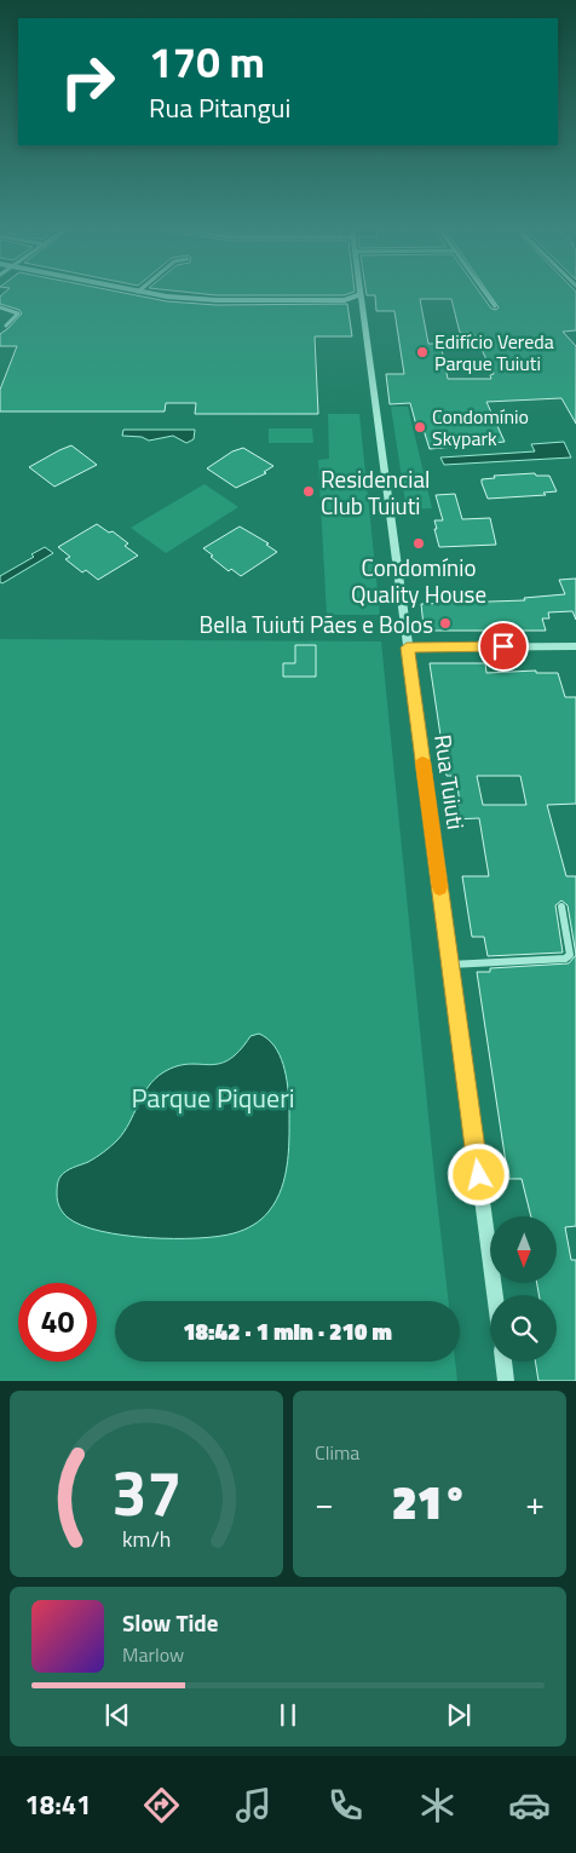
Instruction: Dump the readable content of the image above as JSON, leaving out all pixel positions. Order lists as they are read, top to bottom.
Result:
{
  "streets": {
    "street": ["Rua Tuiuti"]
  },
  "parks": ["Parque Piqueri"],
  "places": [
    "Edifício Vereda Parque Tuiuti",
    "Condomínio Skypark",
    "Residencial Club Tuiuti",
    "Condomínio Quality House",
    "Bella Tuiuti Pães e Bolos"
  ],
  "north": "bottom",
  "page": {
    "turn": ["170 m", "Rua Pitangui"],
    "limit": "40",
    "trip": "18:42 · 1 min · 210 m",
    "tile": "Clima",
    "heat": ["−", "21°", "+"],
    "song": ["Slow Tide", "Marlow"],
    "tabs": "18:41",
    "gauge": ["37", "km/h"]
  }
}
